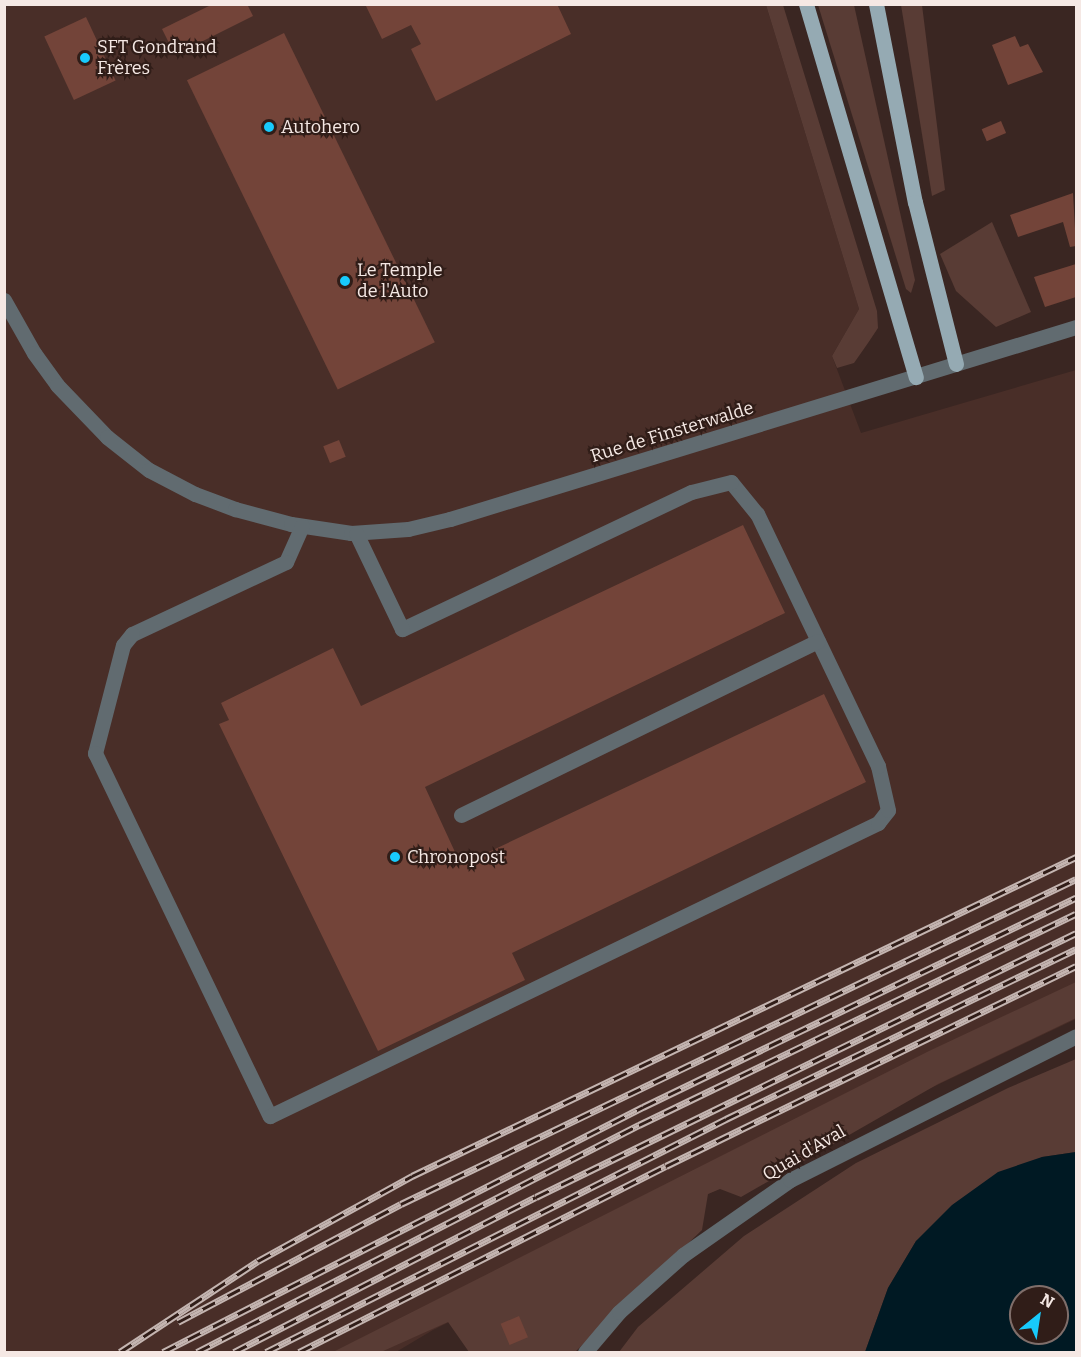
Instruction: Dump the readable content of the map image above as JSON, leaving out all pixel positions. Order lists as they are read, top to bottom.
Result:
{
  "streets": {
    "street": ["Rue de Finsterwalde", "Quai d'Aval"]
  },
  "places": [
    "SFT Gondrand Frères",
    "Autohero",
    "Le Temple de l'Auto",
    "Chronopost"
  ],
  "north": "top right"
}
